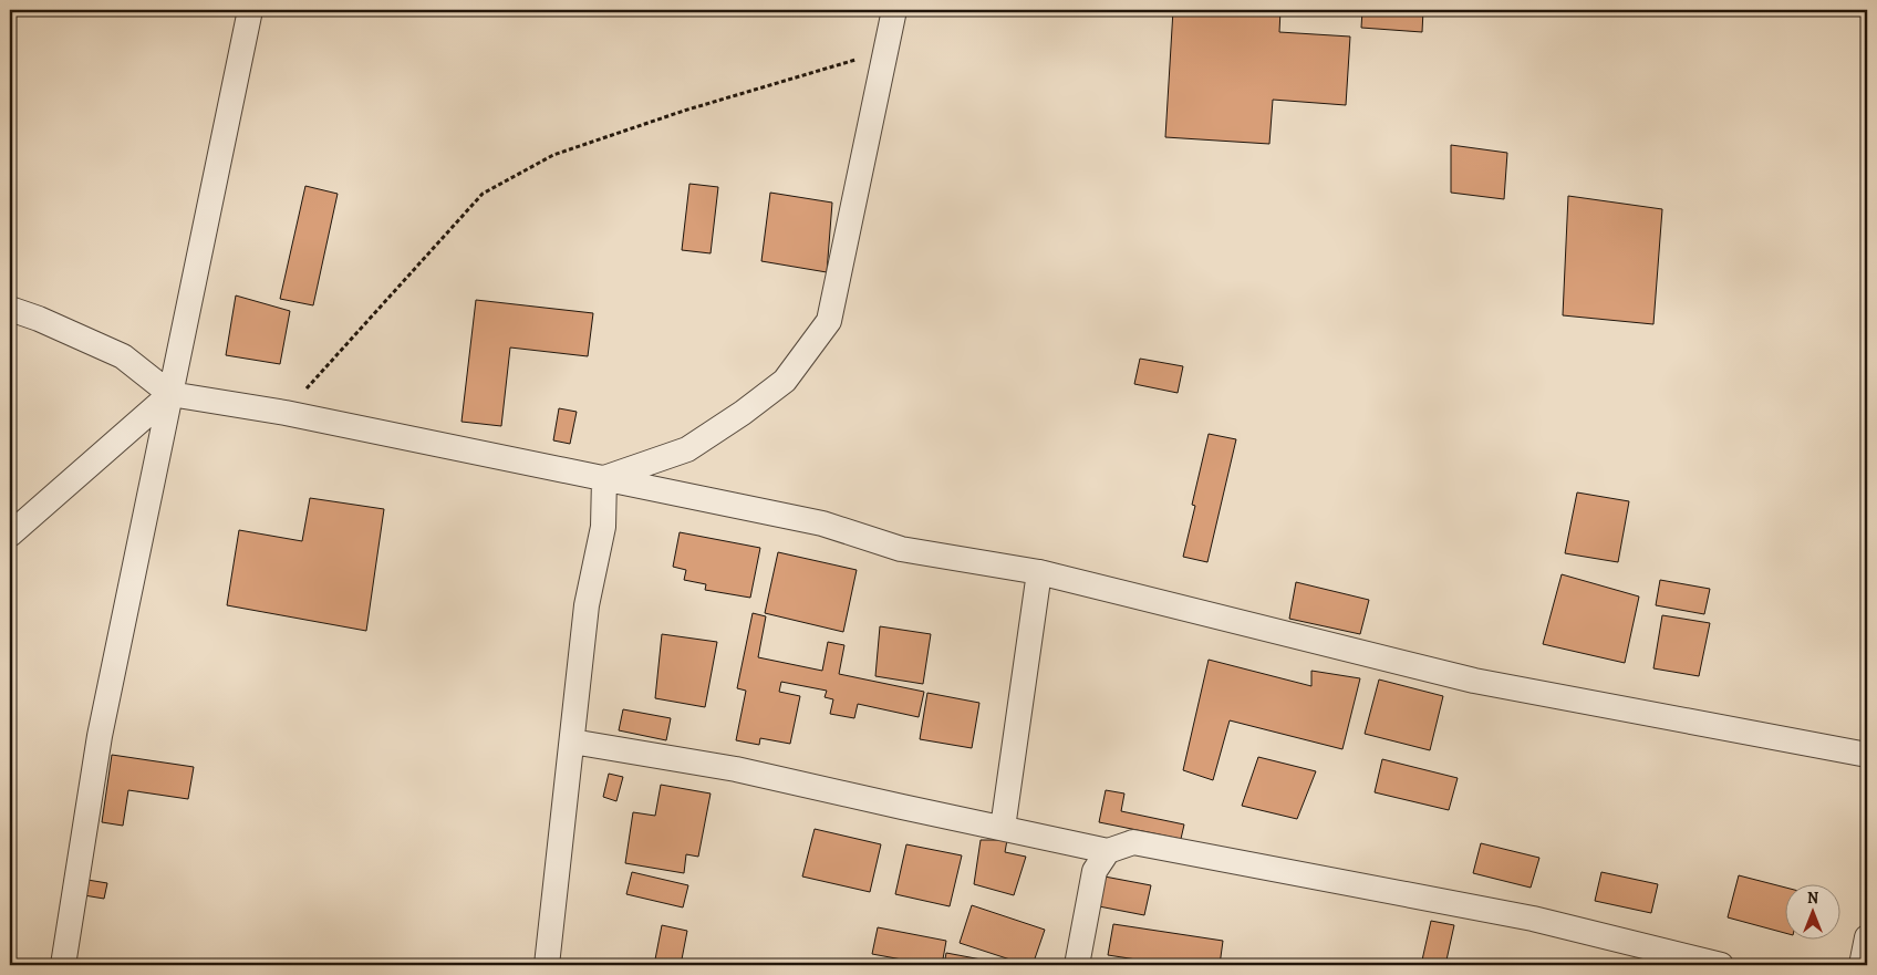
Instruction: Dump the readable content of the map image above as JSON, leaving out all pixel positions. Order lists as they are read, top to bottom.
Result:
{
  "north": "top"
}
